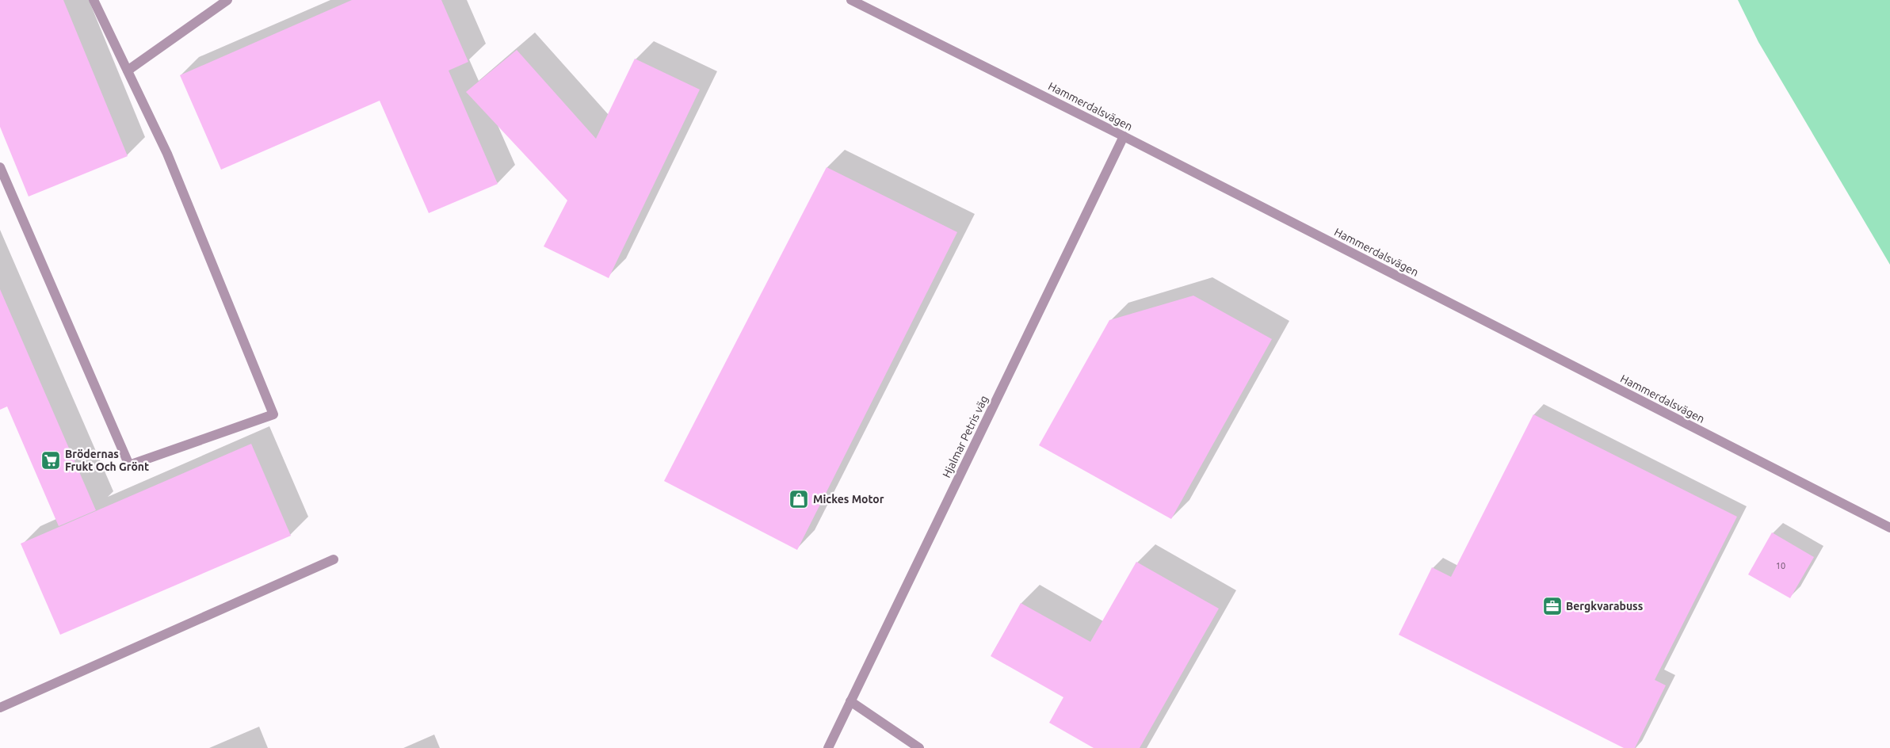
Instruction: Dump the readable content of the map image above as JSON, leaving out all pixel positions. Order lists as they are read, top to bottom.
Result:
{
  "streets": {
    "street": ["Hammerdalsvägen", "Hjalmar Petris väg"]
  },
  "crossings": [
    ["Hammerdalsvägen", "Hjalmar Petris väg"]
  ],
  "places": {
    "supermarket": ["Brödernas Frukt Och Grönt"],
    "shop": ["Mickes Motor"],
    "office": ["Bergkvarabuss"]
  },
  "house_numbers": ["10"]
}
